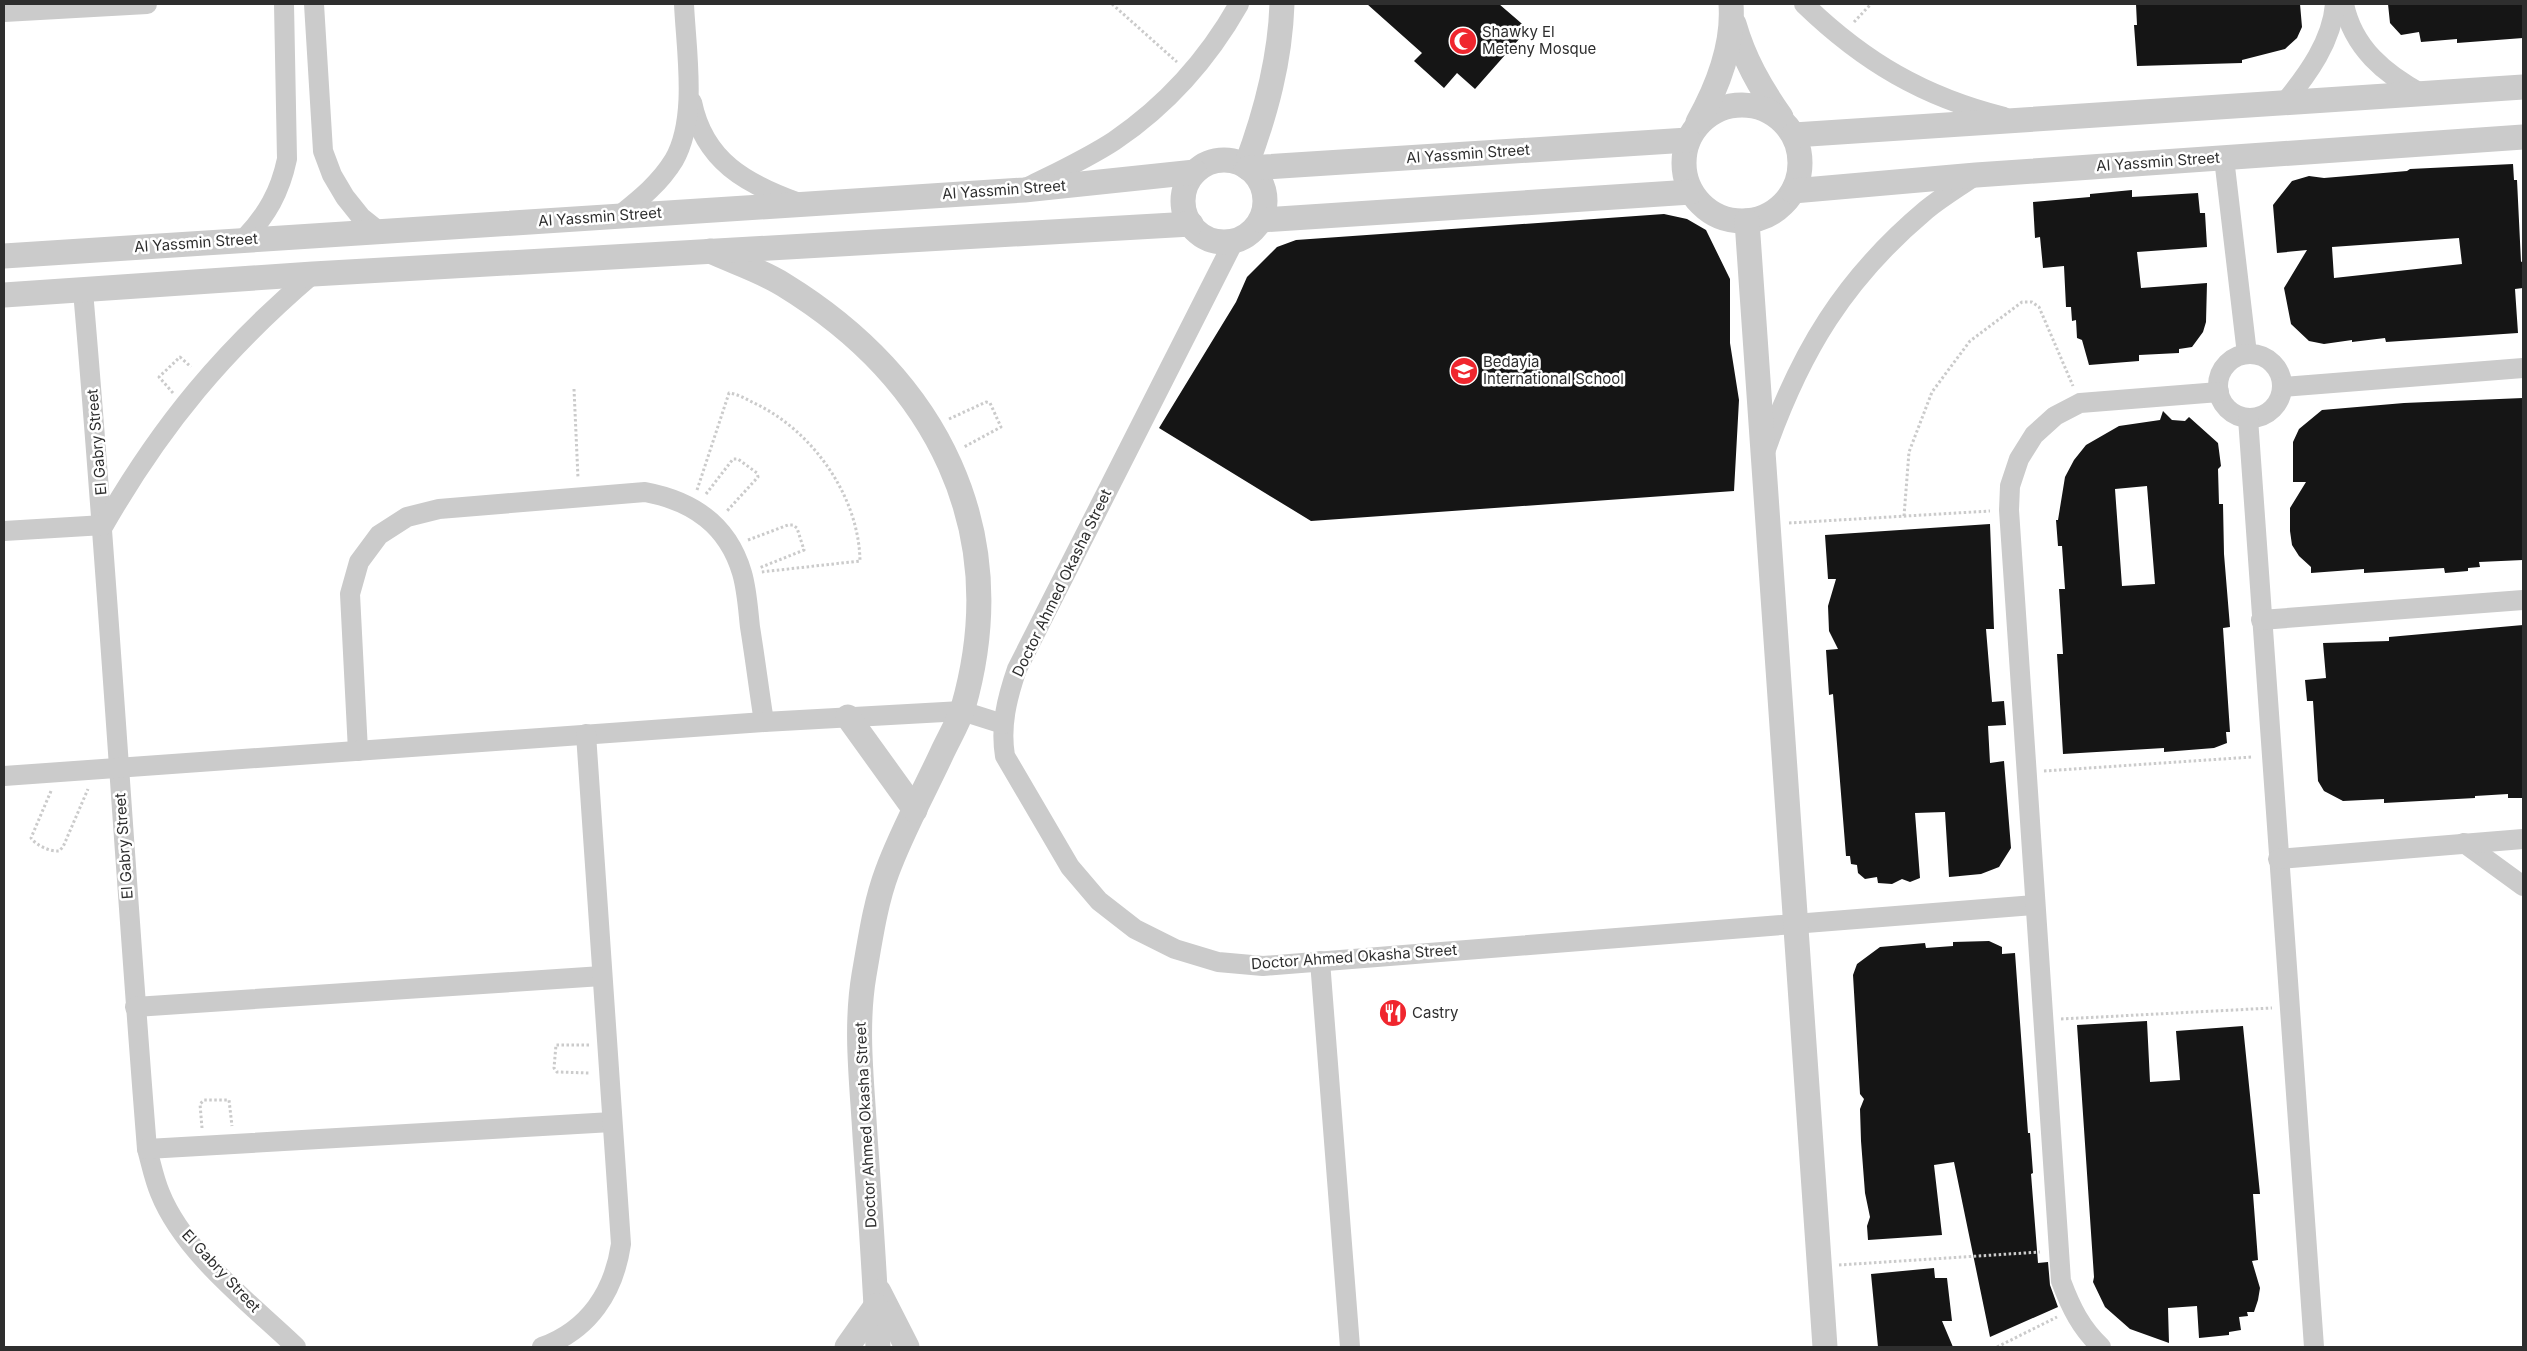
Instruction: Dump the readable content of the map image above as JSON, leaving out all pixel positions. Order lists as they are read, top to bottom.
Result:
{
  "streets": {
    "street": ["Al Yassmin Street", "El Gabry Street", "Doctor Ahmed Okasha Street"]
  },
  "crossings": [
    ["Al Yassmin Street", "Doctor Ahmed Okasha Street"]
  ],
  "places": {
    "mosque": ["Shawky El Meteny Mosque"],
    "school or university": ["Bedayia International School"],
    "restaurant": ["Castry"]
  }
}
